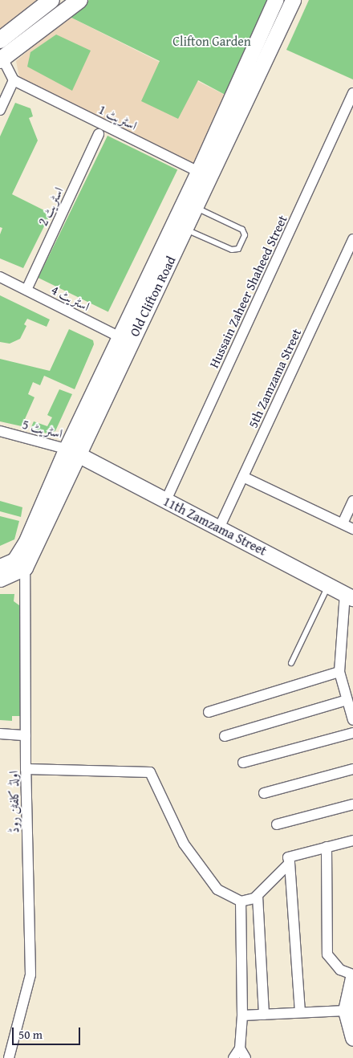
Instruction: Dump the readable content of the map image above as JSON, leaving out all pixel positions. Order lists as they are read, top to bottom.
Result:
{
  "streets": {
    "street": [
      "اسٹریٹ 1",
      "اسٹریٹ 2",
      "Hussain Zaheer Shaheed Street",
      "Old Clifton Road",
      "اسٹریٹ 4",
      "5th Zamzama Street",
      "اسٹریٹ 5",
      "11th Zamzama Street",
      "اولڈ کلفٹن روڈ"
    ]
  },
  "crossings": [
    ["اسٹریٹ 1", "Old Clifton Road"],
    ["اسٹریٹ 2", "اسٹریٹ 4"],
    ["Hussain Zaheer Shaheed Street", "11th Zamzama Street"],
    ["Old Clifton Road", "اسٹریٹ 4"],
    ["Old Clifton Road", "اسٹریٹ 5"],
    ["Old Clifton Road", "11th Zamzama Street"],
    ["Old Clifton Road", "اولڈ کلفٹن روڈ"],
    ["5th Zamzama Street", "11th Zamzama Street"],
    ["اسٹریٹ 5", "11th Zamzama Street"]
  ],
  "parks": ["Clifton Garden"],
  "scale_bar": "50 m"
}
